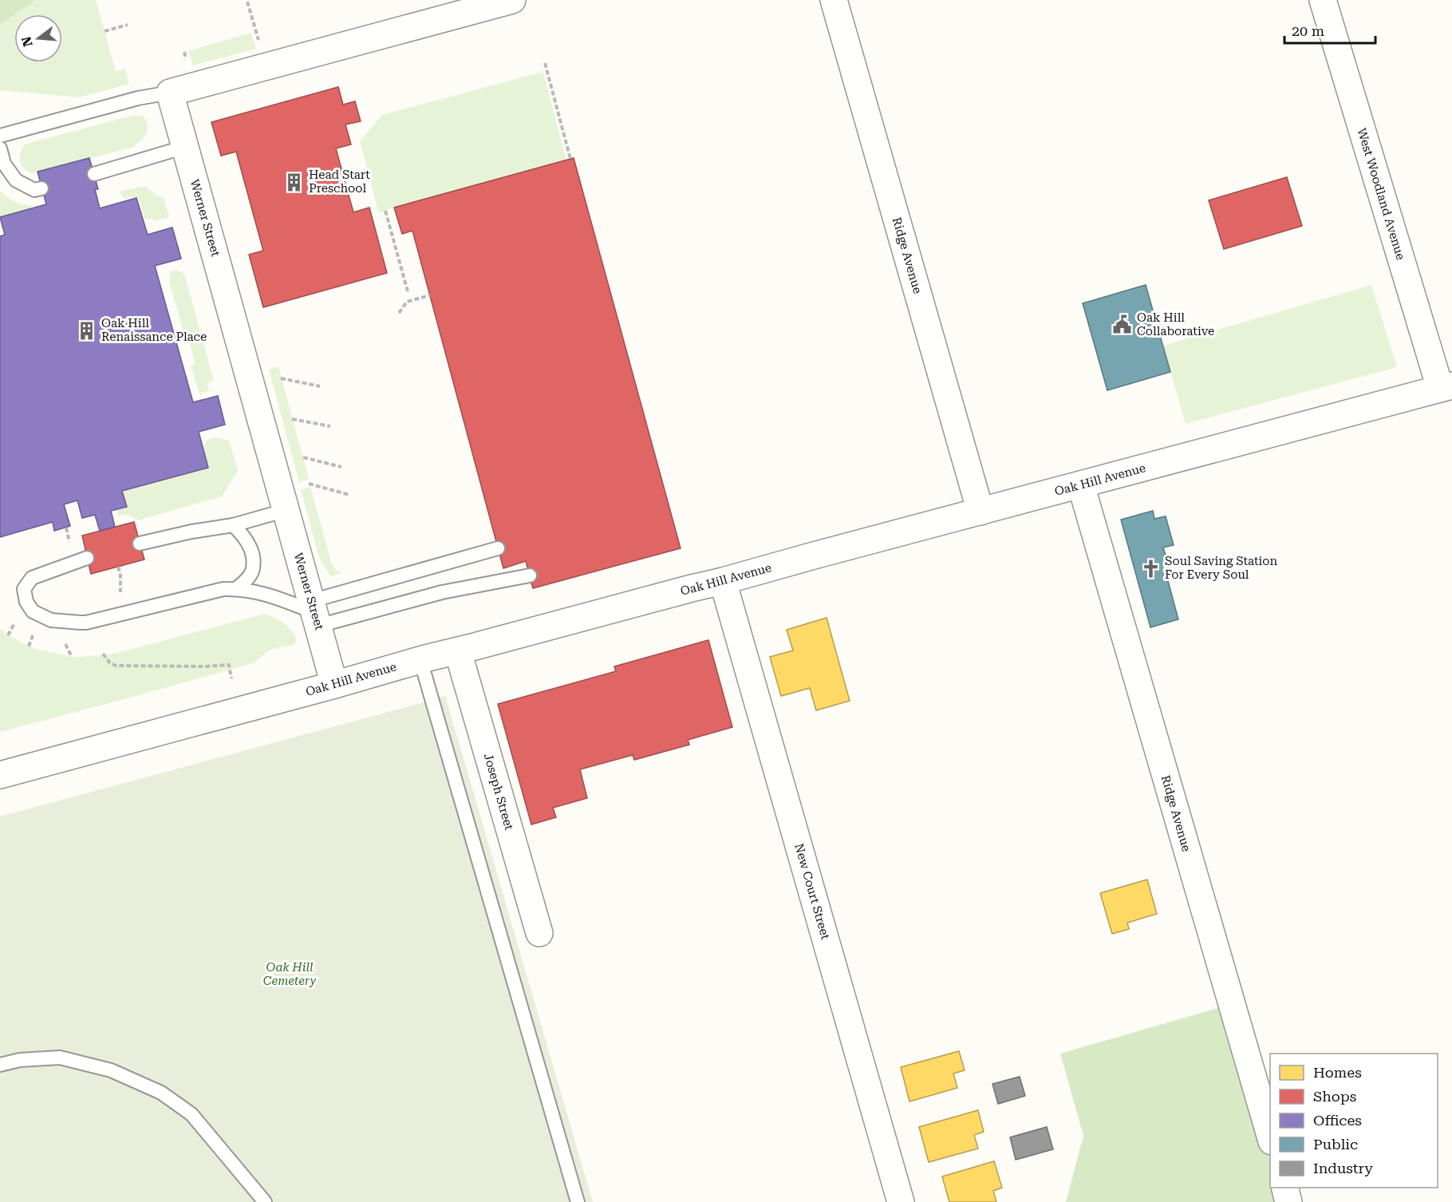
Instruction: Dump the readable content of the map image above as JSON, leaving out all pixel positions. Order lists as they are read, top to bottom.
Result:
{
  "streets": {
    "street": [
      "West Woodland Avenue",
      "Werner Street",
      "Ridge Avenue",
      "Oak Hill Avenue",
      "Joseph Street",
      "New Court Street"
    ]
  },
  "crossings": [
    ["West Woodland Avenue", "Oak Hill Avenue"],
    ["Werner Street", "Oak Hill Avenue"],
    ["Ridge Avenue", "Oak Hill Avenue"],
    ["Oak Hill Avenue", "Joseph Street"],
    ["Oak Hill Avenue", "New Court Street"]
  ],
  "parks": ["Oak Hill Cemetery"],
  "places": {
    "building": ["Head Start Preschool", "Oak Hill Renaissance Place"],
    "public building": ["Oak Hill Collaborative"],
    "church": ["Soul Saving Station For Every Soul"]
  },
  "legend": [
    "Homes",
    "Shops",
    "Offices",
    "Public",
    "Industry"
  ],
  "scale_bar": "20 m",
  "north": "left"
}
